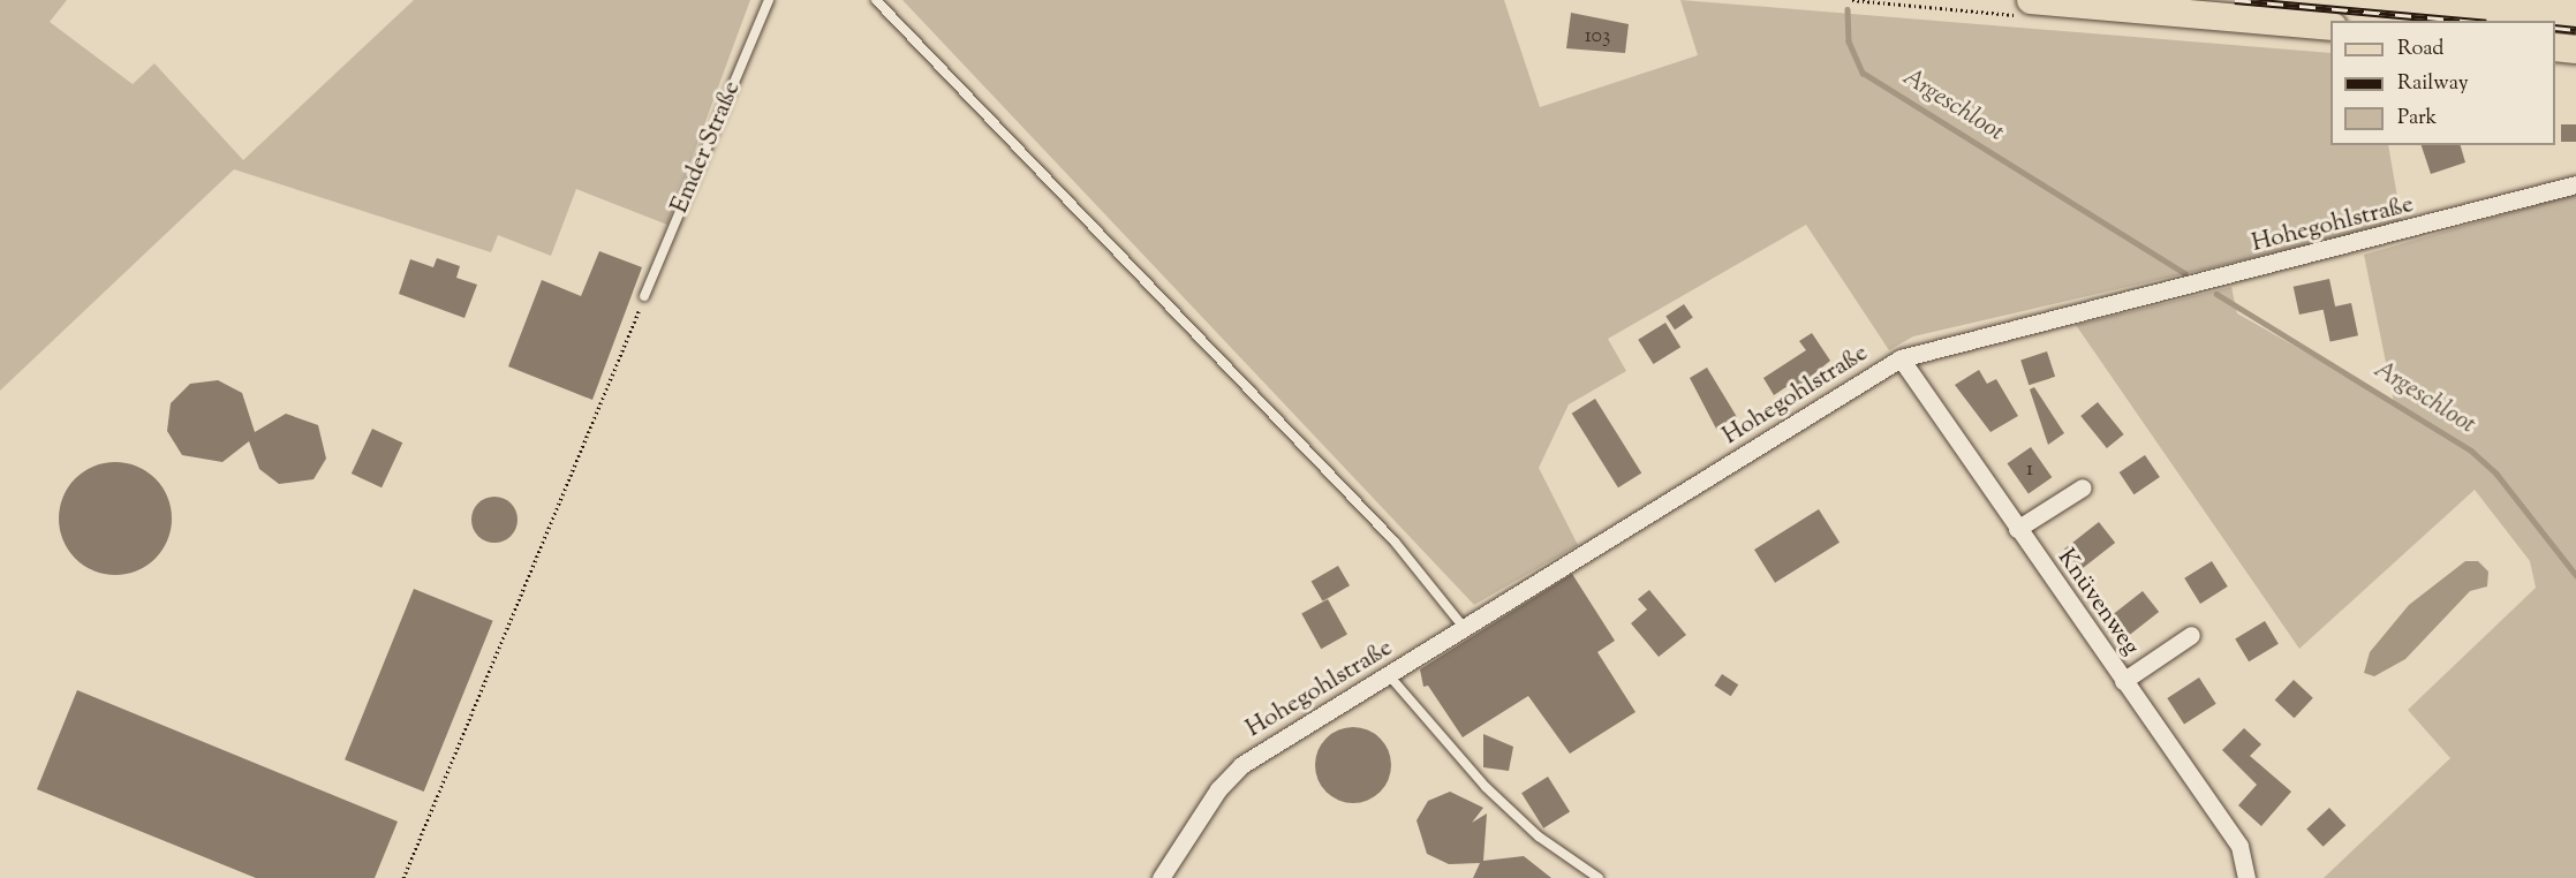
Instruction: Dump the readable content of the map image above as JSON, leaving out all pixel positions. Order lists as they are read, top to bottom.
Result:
{
  "streets": {
    "street": ["Hohegohlstraße", "Knüvenweg"],
    "lane": ["Emder Straße"]
  },
  "crossings": [
    ["Hohegohlstraße", "Knüvenweg"]
  ],
  "water": ["Argeschloot"],
  "house_numbers": ["103", "1"],
  "legend": ["Road", "Railway", "Park"]
}
